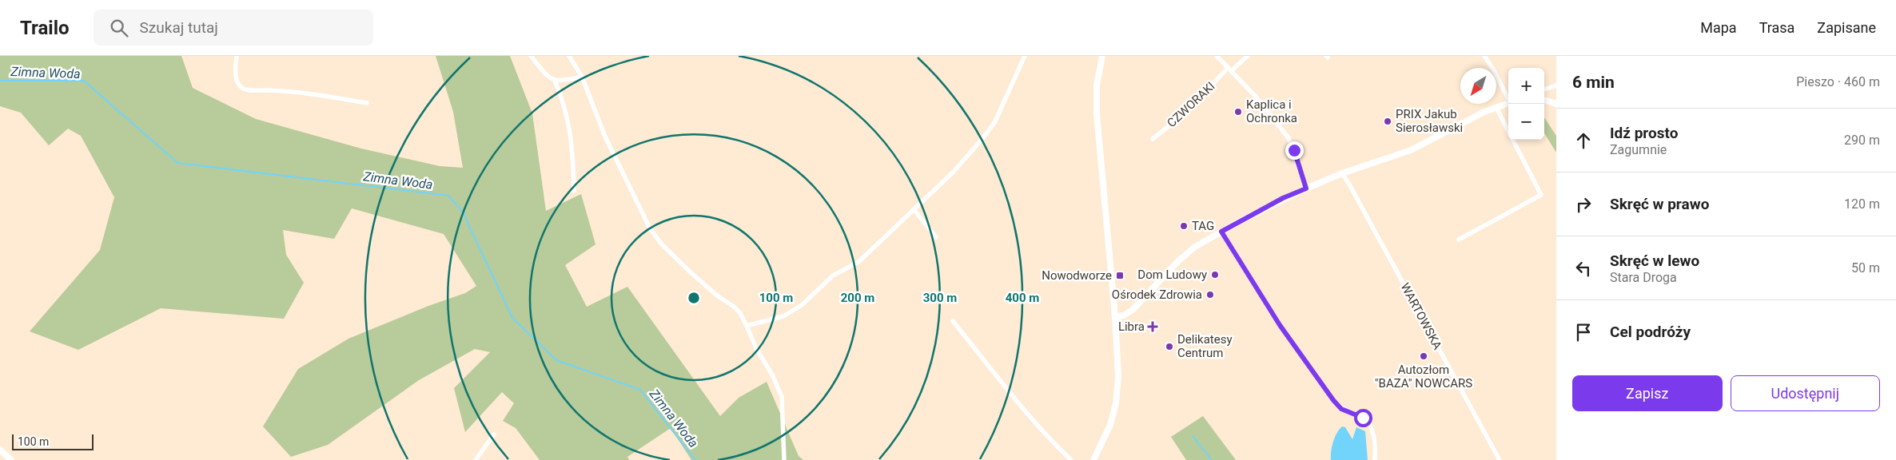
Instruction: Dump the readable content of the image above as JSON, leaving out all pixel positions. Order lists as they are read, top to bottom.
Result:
{
  "streets": {
    "street": ["CZWORAKI", "WARTOWSKA"]
  },
  "water": ["Zimna Woda"],
  "places": {
    "other": [
      "Kaplica i Ochronka",
      "PRIX Jakub Sierosławski",
      "TAG",
      "Dom Ludowy",
      "Ośrodek Zdrowia",
      "Delikatesy Centrum",
      "Autozłom \"BAZA\" NOWCARS"
    ],
    "transit": ["Nowodworze"],
    "health": ["Libra"]
  },
  "scale_bar": "100 m",
  "north": "bottom left",
  "page": {
    "header": "Trailo",
    "search": "Szukaj tutaj",
    "nav": ["Mapa", "Trasa", "Zapisane"],
    "heading": ["6 min", "Pieszo · 460 m"],
    "map_buttons": ["+", "−"],
    "list": [
      ["Idź prosto", "Zagumnie", "290 m"],
      ["Skręć w prawo", "120 m"],
      ["Skręć w lewo", "Stara Droga", "50 m"],
      "Cel podróży"
    ],
    "buttons": ["Zapisz", "Udostępnij"],
    "scale": "100 m"
  },
  "rings": [
    "100 m",
    "200 m",
    "300 m",
    "400 m"
  ]
}
